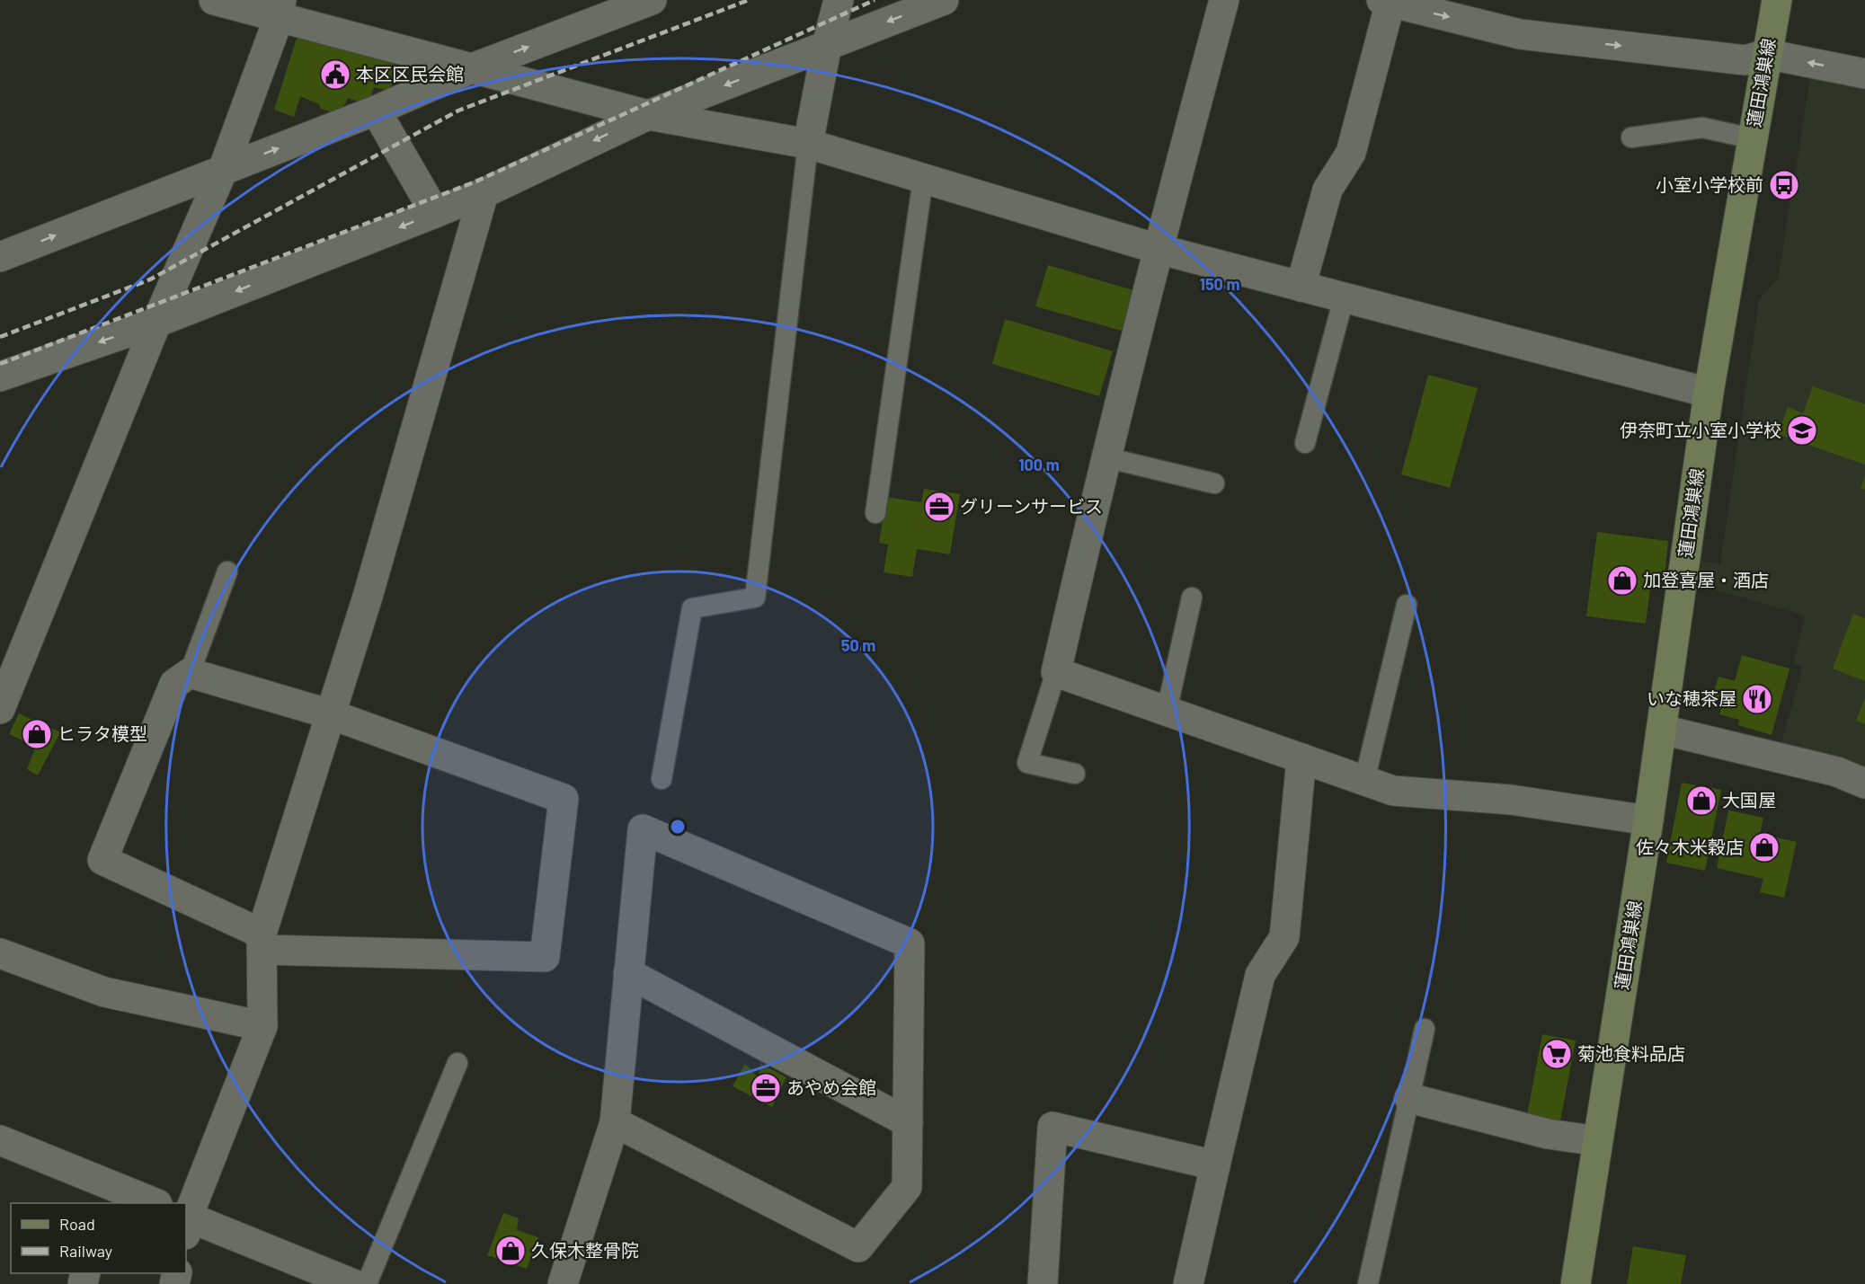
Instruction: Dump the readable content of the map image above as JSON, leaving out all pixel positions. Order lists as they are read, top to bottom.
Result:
{
  "streets": {
    "main road": ["蓮田鴻巣線"]
  },
  "places": {
    "public building": ["本区区民会館"],
    "bus stop": ["小室小学校前"],
    "school or university": ["伊奈町立小室小学校"],
    "office": ["グリーンサービス", "あやめ会館"],
    "shop": [
      "加登喜屋・酒店",
      "ヒラタ模型",
      "大国屋",
      "佐々木米穀店",
      "久保木整骨院"
    ],
    "restaurant": ["いな穂茶屋"],
    "supermarket": ["菊池食料品店"]
  },
  "legend": ["Road", "Railway"],
  "rings": ["150 m", "100 m", "50 m"]
}
